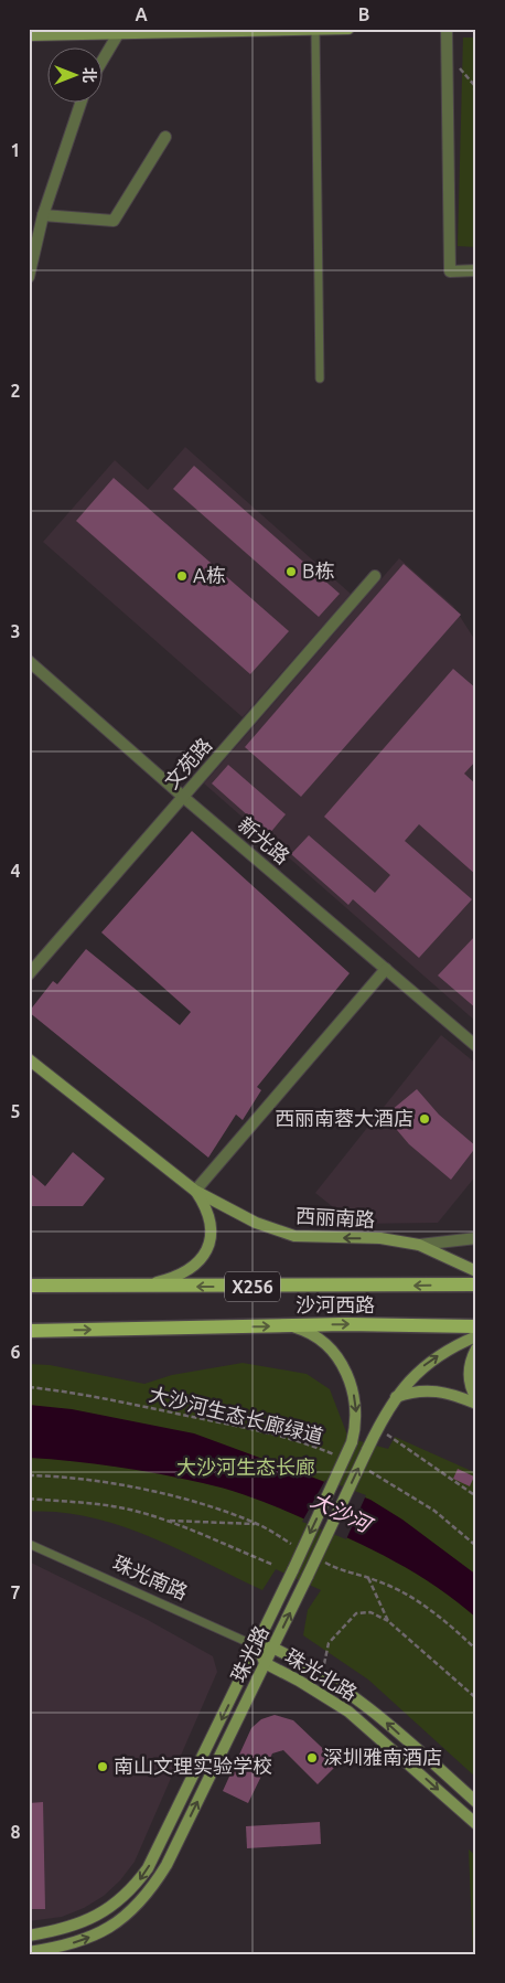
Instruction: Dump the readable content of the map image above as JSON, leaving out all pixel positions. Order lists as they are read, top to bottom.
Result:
{
  "streets": {
    "main road": [
      "西丽南路",
      "X256",
      "沙河西路",
      "珠光路",
      "珠光北路"
    ],
    "street": ["文苑路", "新光路"],
    "lane": ["珠光南路"],
    "path": ["大沙河生态长廊绿道"]
  },
  "crossings": [
    ["文苑路", "新光路"],
    ["西丽南路", "沙河西路"],
    ["沙河西路", "珠光路"],
    ["珠光南路", "珠光路"],
    ["珠光南路", "珠光北路"],
    ["珠光路", "珠光北路"]
  ],
  "one_way": ["西丽南路"],
  "water": ["大沙河"],
  "parks": ["大沙河生态长廊"],
  "places": [
    "B栋",
    "A栋",
    "西丽南蓉大酒店",
    "深圳雅南酒店",
    "南山文理实验学校"
  ],
  "north": "right",
  "grid": {
    "columns": ["A", "B"],
    "rows": [
      "1",
      "2",
      "3",
      "4",
      "5",
      "6",
      "7",
      "8"
    ]
  }
}
